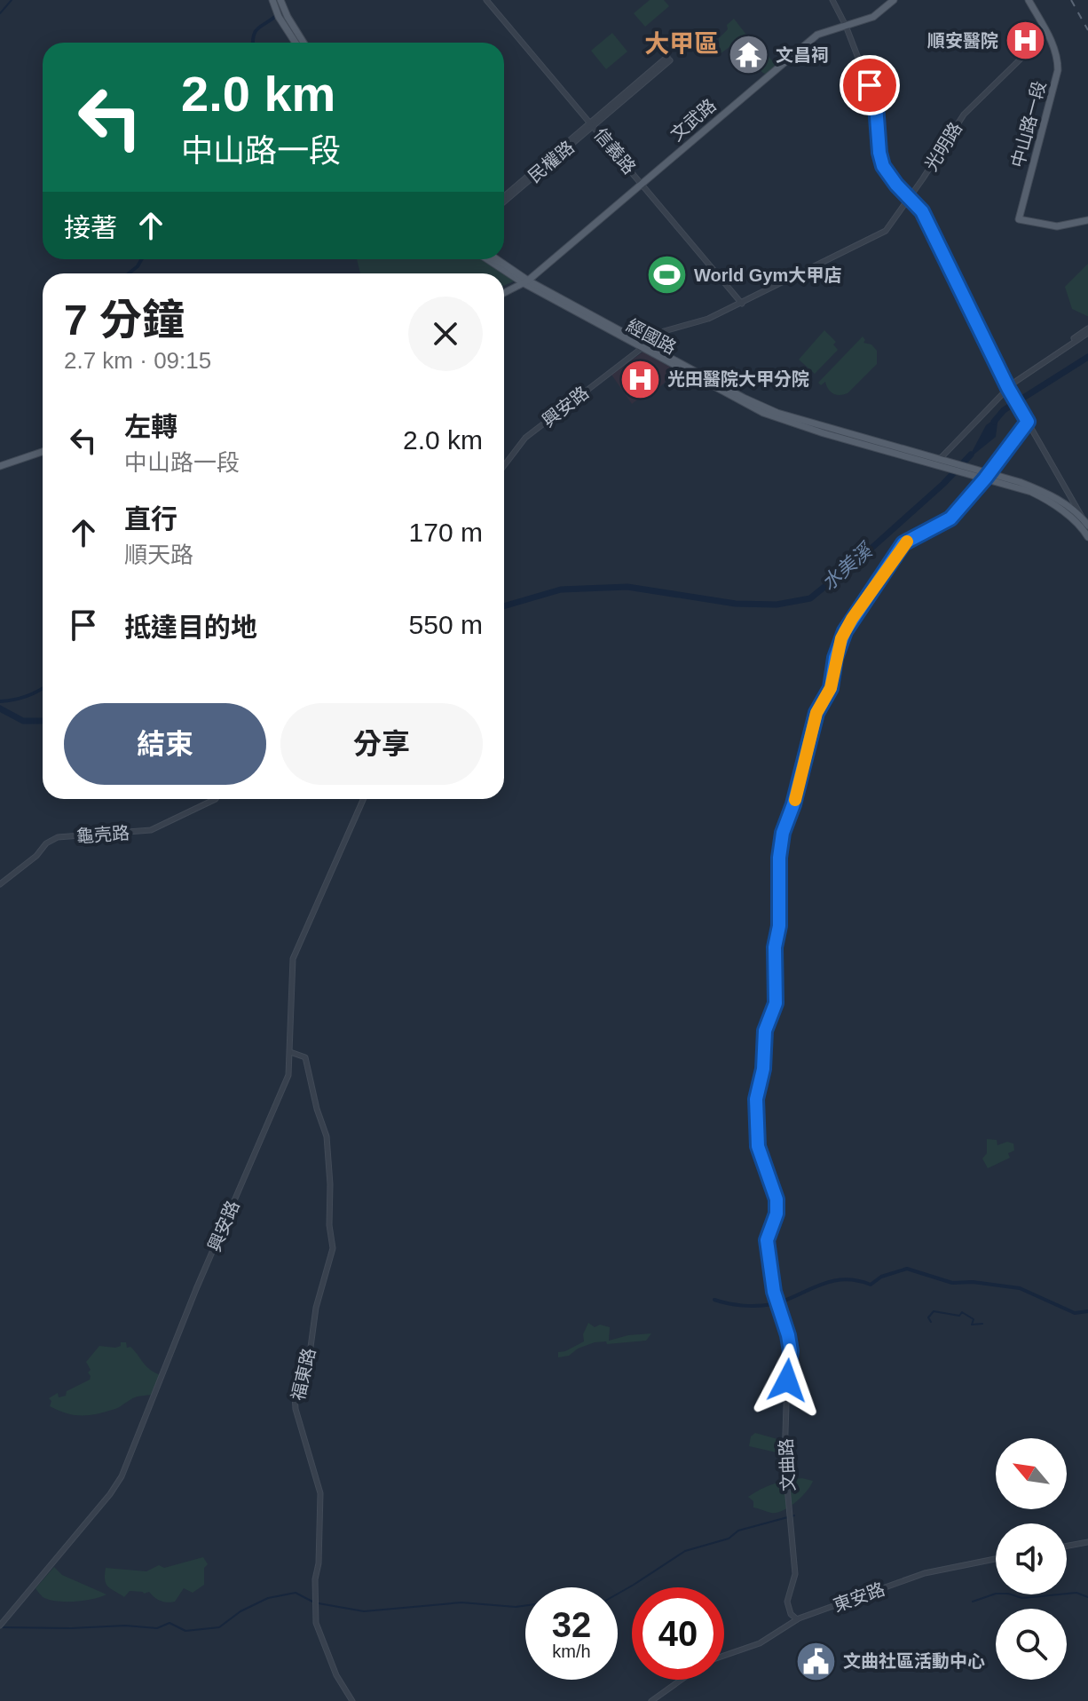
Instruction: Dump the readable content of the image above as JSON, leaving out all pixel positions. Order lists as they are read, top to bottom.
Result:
{
  "streets": {
    "main road": ["文武路", "中山路一段", "經國路"],
    "street": [
      "光明路",
      "信義路",
      "民權路",
      "興安路",
      "龜壳路",
      "福東路",
      "文曲路",
      "東安路"
    ]
  },
  "crossings": [
    ["文武路", "信義路"],
    ["文武路", "經國路"],
    ["中山路一段", "光明路"],
    ["光明路", "信義路"],
    ["光明路", "經國路"],
    ["光明路", "興安路"],
    ["信義路", "民權路"],
    ["經國路", "興安路"],
    ["經國路", "文曲路"],
    ["興安路", "福東路"],
    ["文曲路", "東安路"]
  ],
  "districts": ["大甲區"],
  "water": ["水美溪"],
  "places": {
    "hospital": ["順安醫院", "光田醫院大甲分院"],
    "temple": ["文昌祠"],
    "sports": ["World Gym大甲店"],
    "public building": ["文曲社區活動中心"]
  },
  "north": "top left",
  "page": {
    "turn": ["2.0 km", "中山路一段"],
    "then": "接著",
    "heading": ["7 分鐘", "2.7 km · 09:15"],
    "list": [
      {
        "name": "左轉",
        "note": "中山路一段",
        "value": "2.0 km"
      },
      {
        "name": "直行",
        "note": "順天路",
        "value": "170 m"
      },
      {
        "name": "抵達目的地",
        "value": "550 m"
      }
    ],
    "buttons": ["結束", "分享"],
    "speed": "32 km/h",
    "limit": "40"
  }
}
